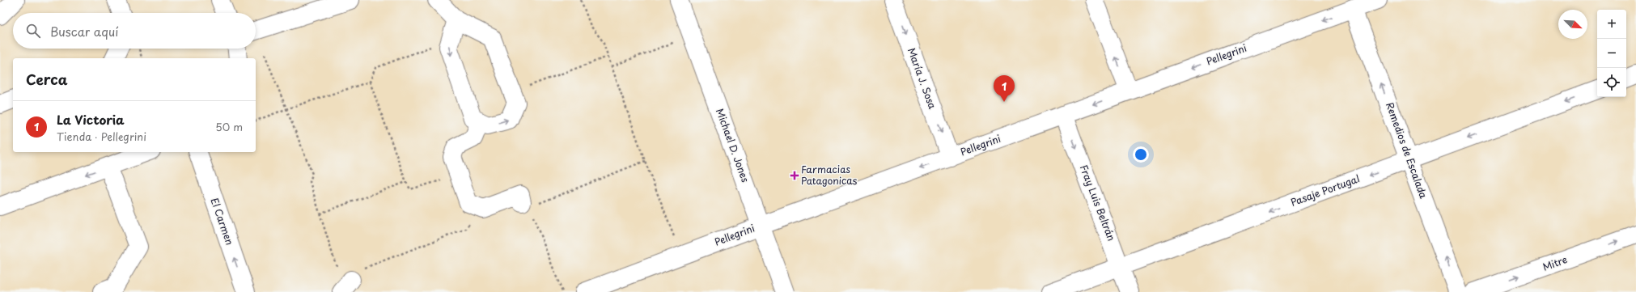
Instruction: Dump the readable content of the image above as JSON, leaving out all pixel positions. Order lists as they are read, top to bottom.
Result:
{
  "streets": {
    "street": [
      "Pellegrini",
      "María J. Sosa",
      "Michael D. Jones",
      "Remedios de Escalada",
      "Pasaje Portugal",
      "Fray Luis Beltrán",
      "El Carmen",
      "Mitre"
    ]
  },
  "crossings": [
    ["Pellegrini", "María J. Sosa"],
    ["Pellegrini", "Michael D. Jones"],
    ["Pellegrini", "Remedios de Escalada"],
    ["Pellegrini", "Fray Luis Beltrán"],
    ["Remedios de Escalada", "Pasaje Portugal"],
    ["Pasaje Portugal", "Fray Luis Beltrán"]
  ],
  "one_way": [
    "Pellegrini",
    "María J. Sosa",
    "Remedios de Escalada",
    "Pasaje Portugal",
    "Fray Luis Beltrán",
    "El Carmen",
    "Mitre"
  ],
  "places": {
    "health": ["Farmacias Patagonicas"]
  },
  "north": "bottom right",
  "page": {
    "map_buttons": ["+", "−"],
    "search": "Buscar aquí",
    "heading": "Cerca",
    "pins": "1",
    "list": [
      {
        "mark": "1",
        "name": "La Victoria",
        "note": "Tienda · Pellegrini",
        "value": "50 m"
      }
    ]
  }
}
